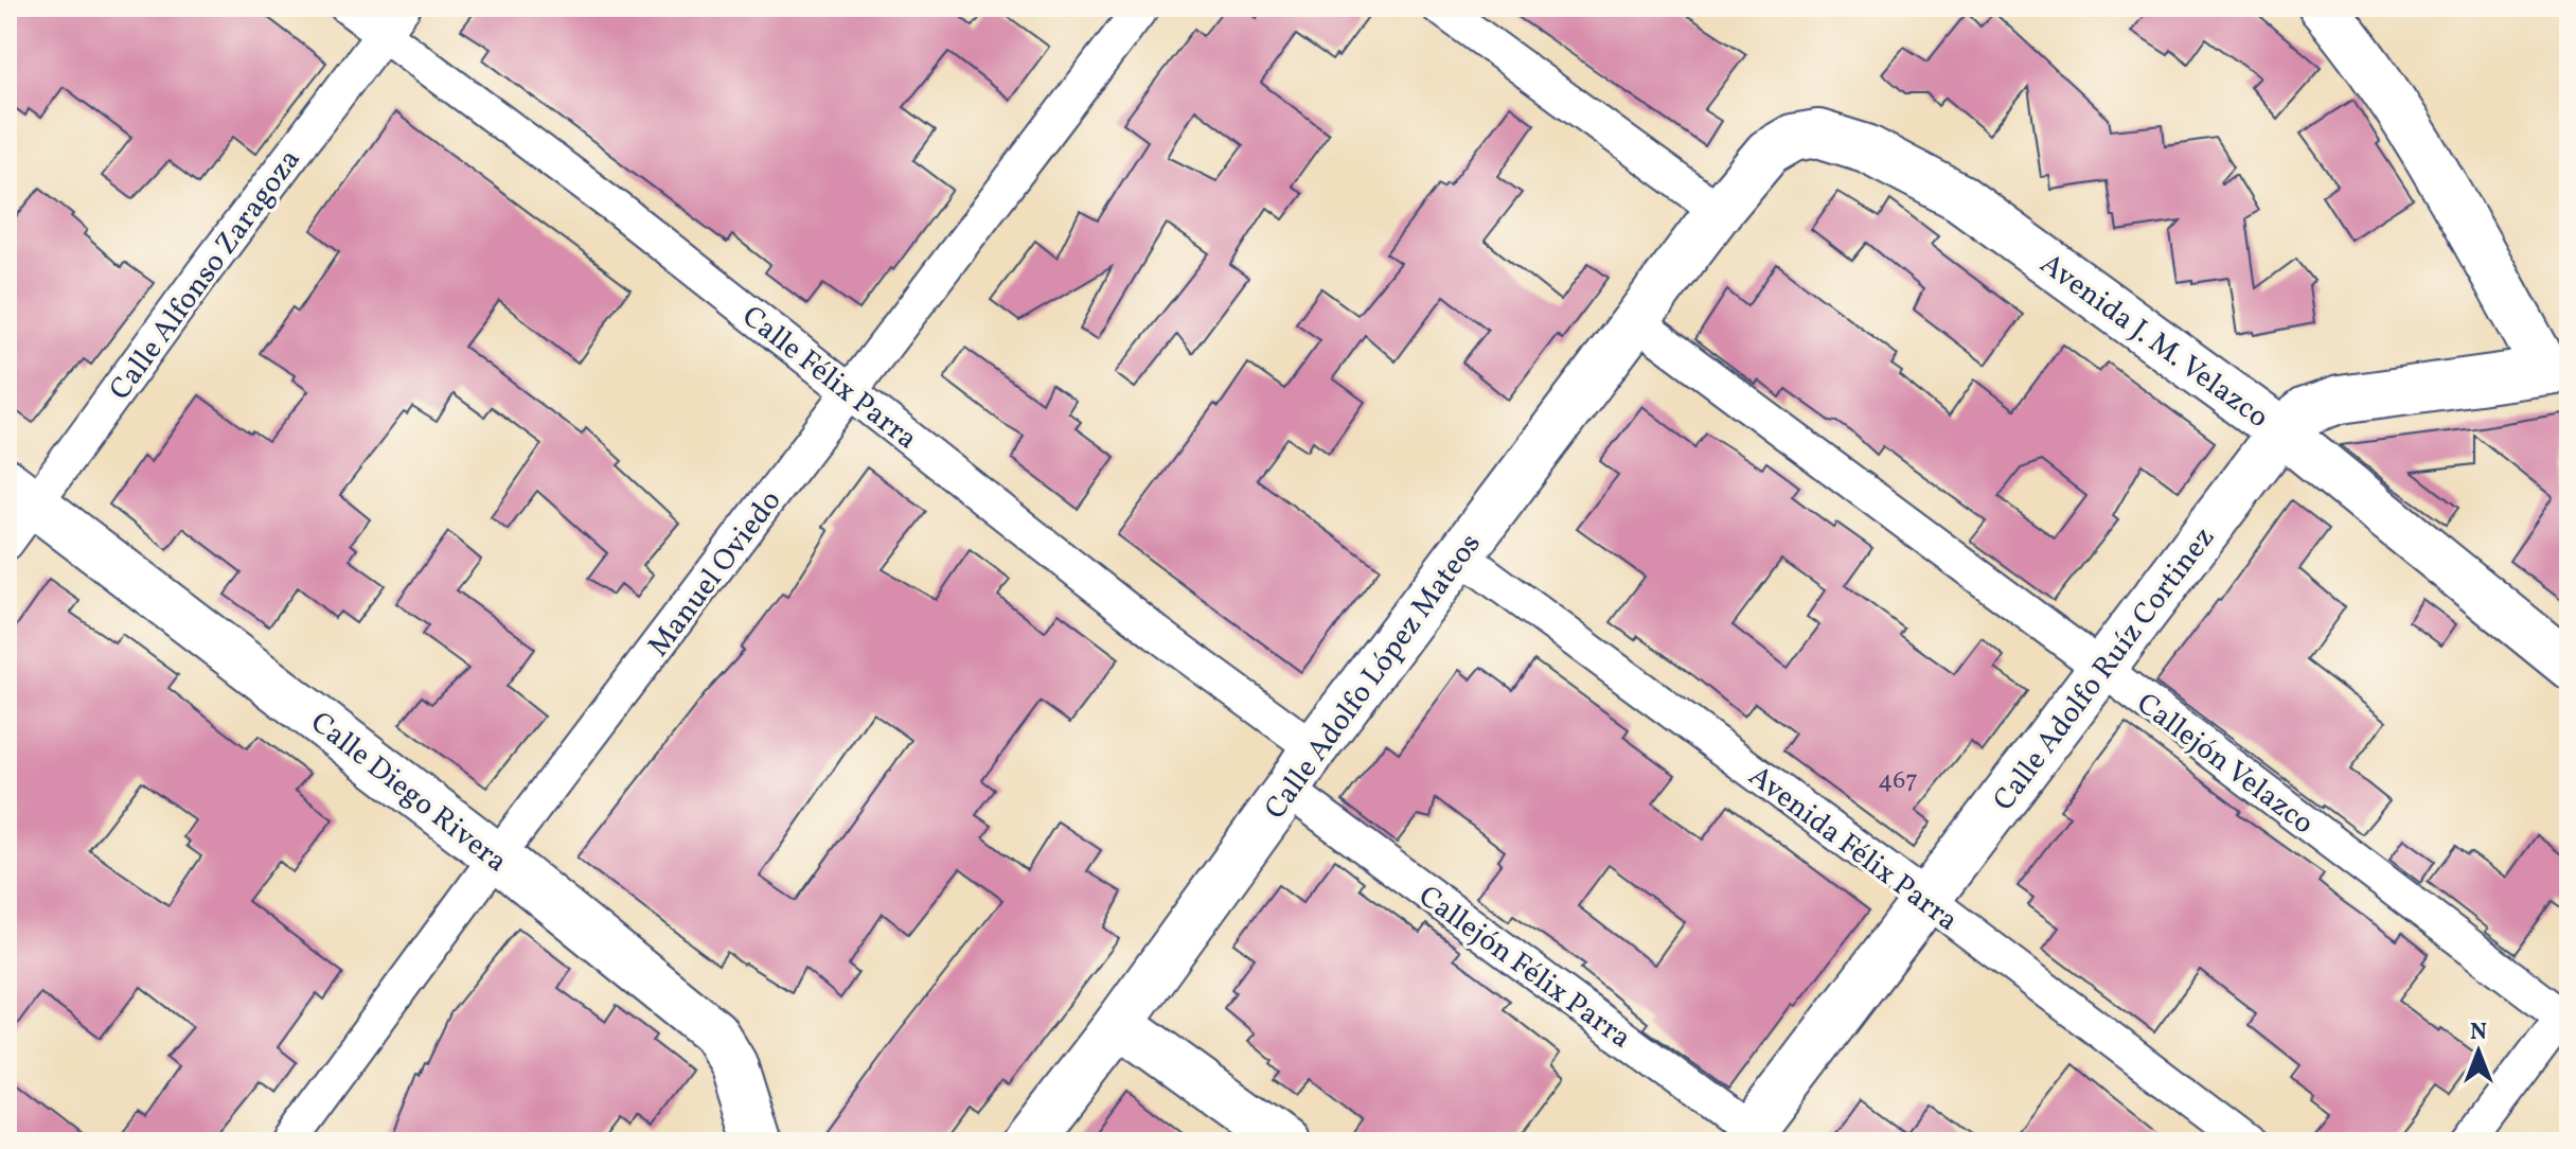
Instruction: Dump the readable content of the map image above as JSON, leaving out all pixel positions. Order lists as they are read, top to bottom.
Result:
{
  "streets": {
    "street": [
      "Calle Alfonso Zaragoza",
      "Avenida J. M. Velazco",
      "Calle Félix Parra",
      "Manuel Oviedo",
      "Calle Adolfo Ruíz Cortinez",
      "Calle Adolfo López Mateos",
      "Callejón Velazco",
      "Calle Diego Rivera",
      "Avenida Félix Parra",
      "Callejón Félix Parra"
    ]
  },
  "crossings": [
    ["Calle Alfonso Zaragoza", "Calle Félix Parra"],
    ["Calle Alfonso Zaragoza", "Calle Diego Rivera"],
    ["Avenida J. M. Velazco", "Calle Adolfo Ruíz Cortinez"],
    ["Avenida J. M. Velazco", "Calle Adolfo López Mateos"],
    ["Calle Félix Parra", "Manuel Oviedo"],
    ["Calle Félix Parra", "Calle Adolfo López Mateos"],
    ["Manuel Oviedo", "Calle Diego Rivera"],
    ["Calle Adolfo Ruíz Cortinez", "Callejón Velazco"],
    ["Calle Adolfo Ruíz Cortinez", "Avenida Félix Parra"],
    ["Calle Adolfo Ruíz Cortinez", "Callejón Félix Parra"],
    ["Calle Adolfo López Mateos", "Callejón Velazco"],
    ["Calle Adolfo López Mateos", "Avenida Félix Parra"],
    ["Calle Adolfo López Mateos", "Callejón Félix Parra"]
  ],
  "house_numbers": ["467"],
  "north": "top"
}
